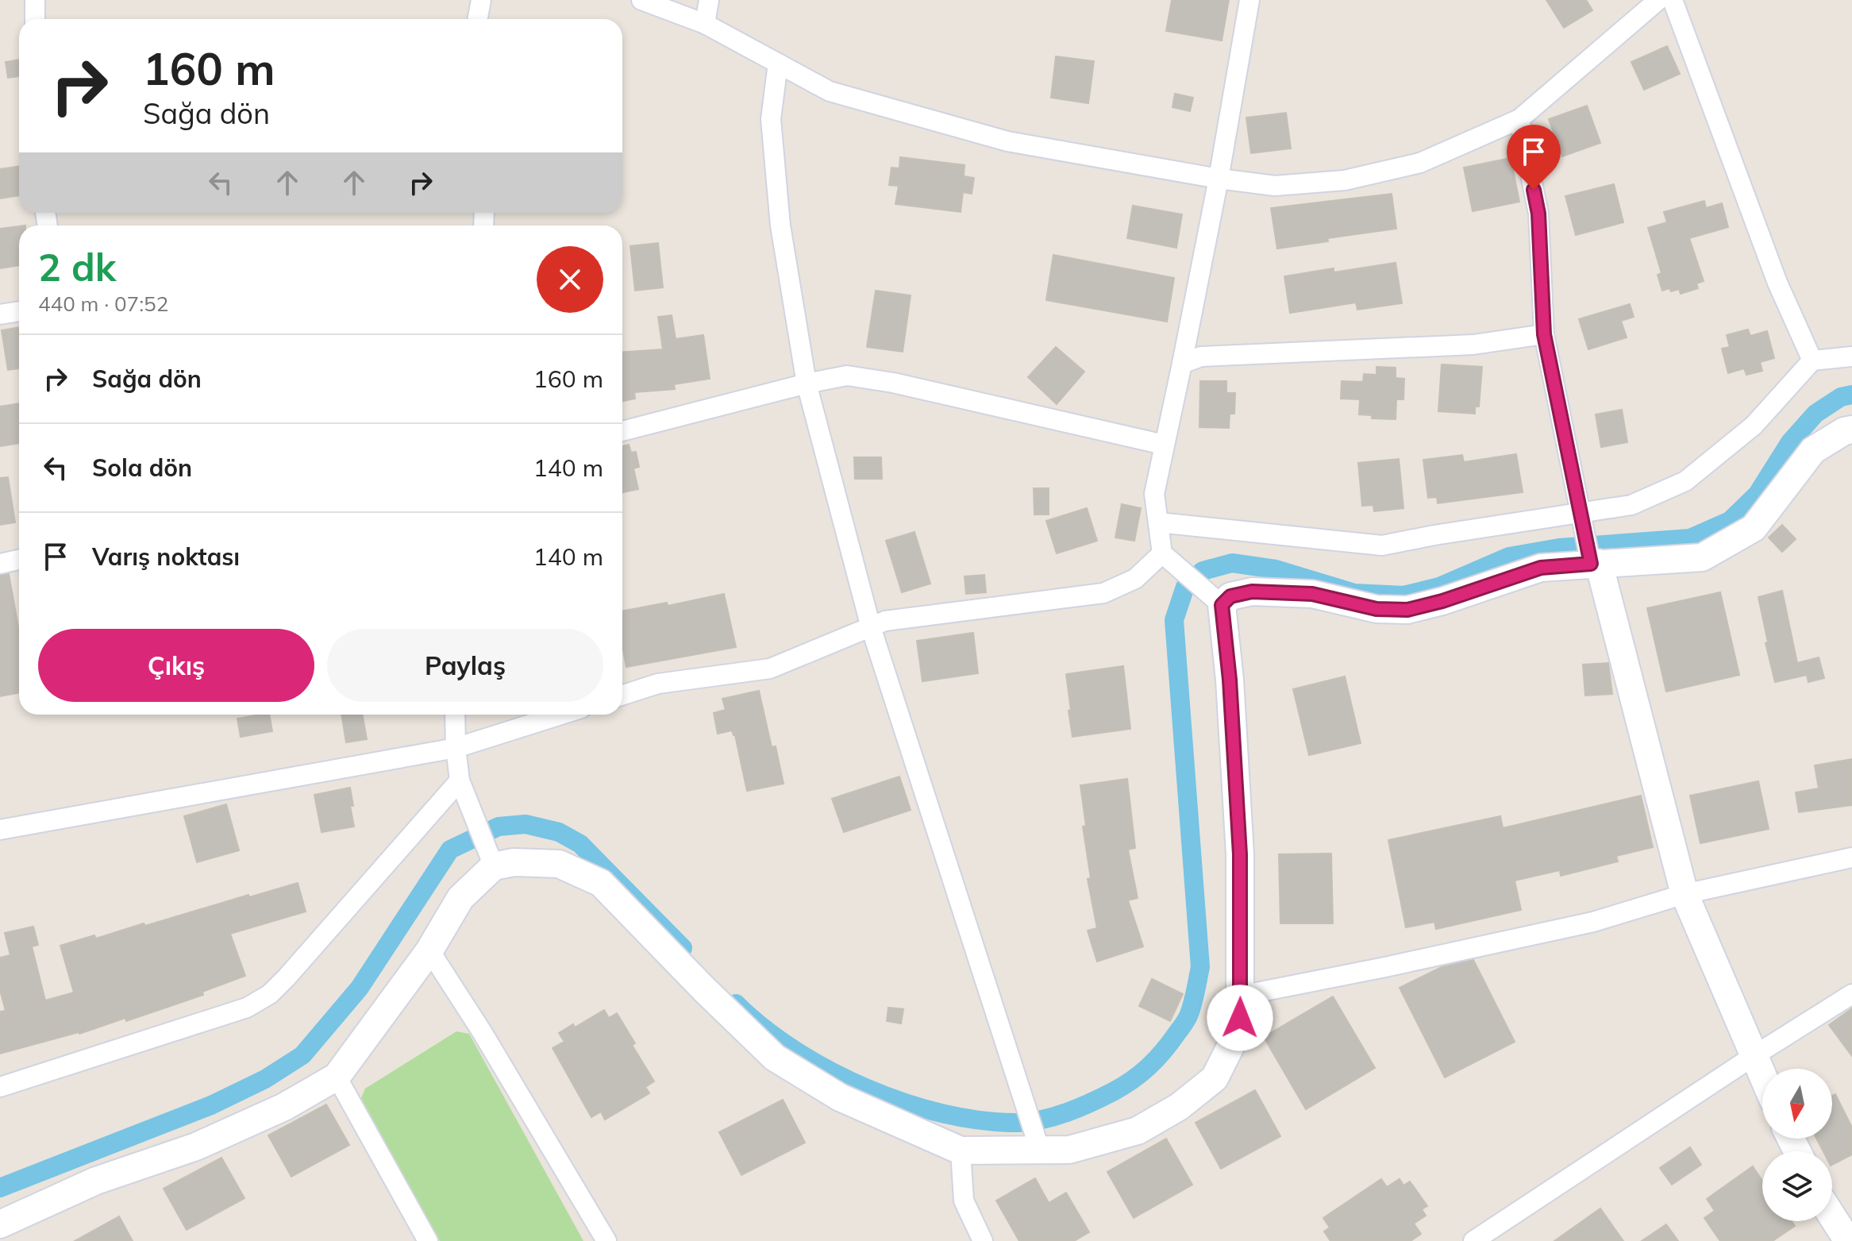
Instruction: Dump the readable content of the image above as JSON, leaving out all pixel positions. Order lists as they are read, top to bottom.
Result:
{
  "north": "bottom",
  "page": {
    "turn": ["160 m", "Sağa dön"],
    "heading": ["2 dk", "440 m · 07:52"],
    "list": [
      {
        "name": "Sağa dön",
        "value": "160 m"
      },
      {
        "name": "Sola dön",
        "value": "140 m"
      },
      {
        "name": "Varış noktası",
        "value": "140 m"
      }
    ],
    "buttons": ["Çıkış", "Paylaş"]
  }
}
